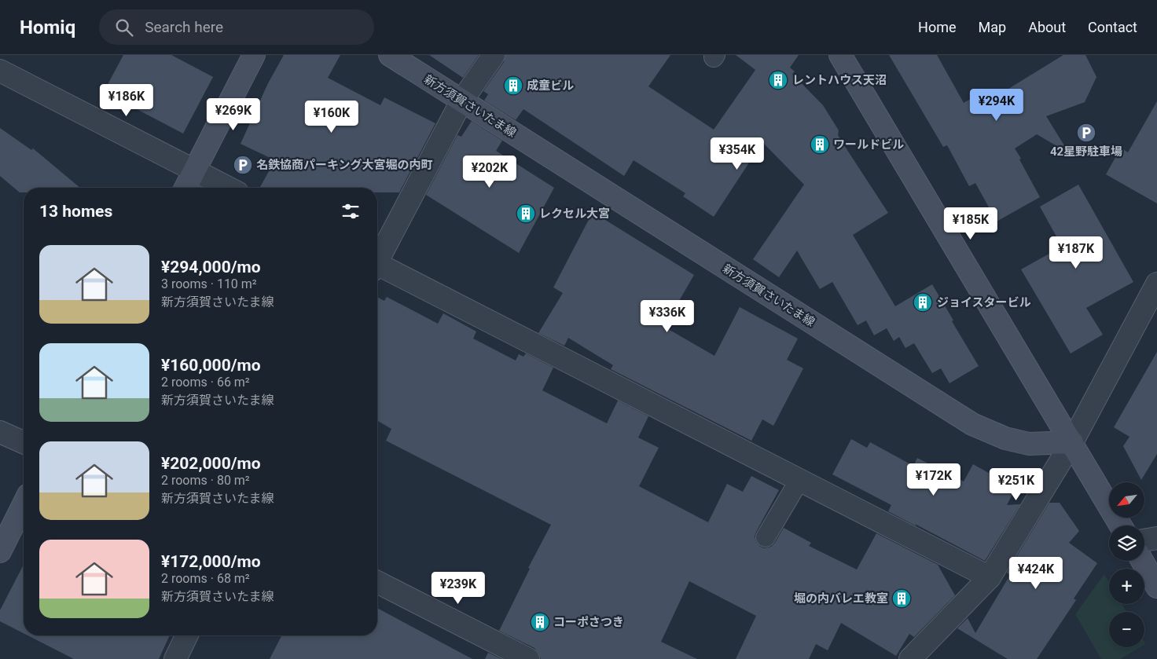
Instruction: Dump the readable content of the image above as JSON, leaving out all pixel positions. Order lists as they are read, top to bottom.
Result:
{
  "streets": {
    "main road": ["新方須賀さいたま線"]
  },
  "places": {
    "building": [
      "レントハウス天沼",
      "成童ビル",
      "ワールドビル",
      "レクセル大宮",
      "ジョイスタービル",
      "堀の内バレエ教室",
      "コーポさつき"
    ],
    "parking": ["42星野駐車場", "名鉄協商パーキング大宮堀の内町"]
  },
  "north": "bottom left",
  "page": {
    "header": "Homiq",
    "search": "Search here",
    "nav": [
      "Home",
      "Map",
      "About",
      "Contact"
    ],
    "price": [
      "¥186K",
      "¥294K",
      "¥269K",
      "¥160K",
      "¥354K",
      "¥202K",
      "¥185K",
      "¥187K",
      "¥336K",
      "¥172K",
      "¥251K",
      "¥424K",
      "¥239K"
    ],
    "heading": "13 homes",
    "list": [
      {
        "name": "¥294,000/mo",
        "note": "3 rooms · 110 m² · 新方須賀さいたま線"
      },
      {
        "name": "¥160,000/mo",
        "note": "2 rooms · 66 m² · 新方須賀さいたま線"
      },
      {
        "name": "¥202,000/mo",
        "note": "2 rooms · 80 m² · 新方須賀さいたま線"
      },
      {
        "name": "¥172,000/mo",
        "note": "2 rooms · 68 m² · 新方須賀さいたま線"
      }
    ],
    "map_buttons": ["+", "−"]
  }
}
